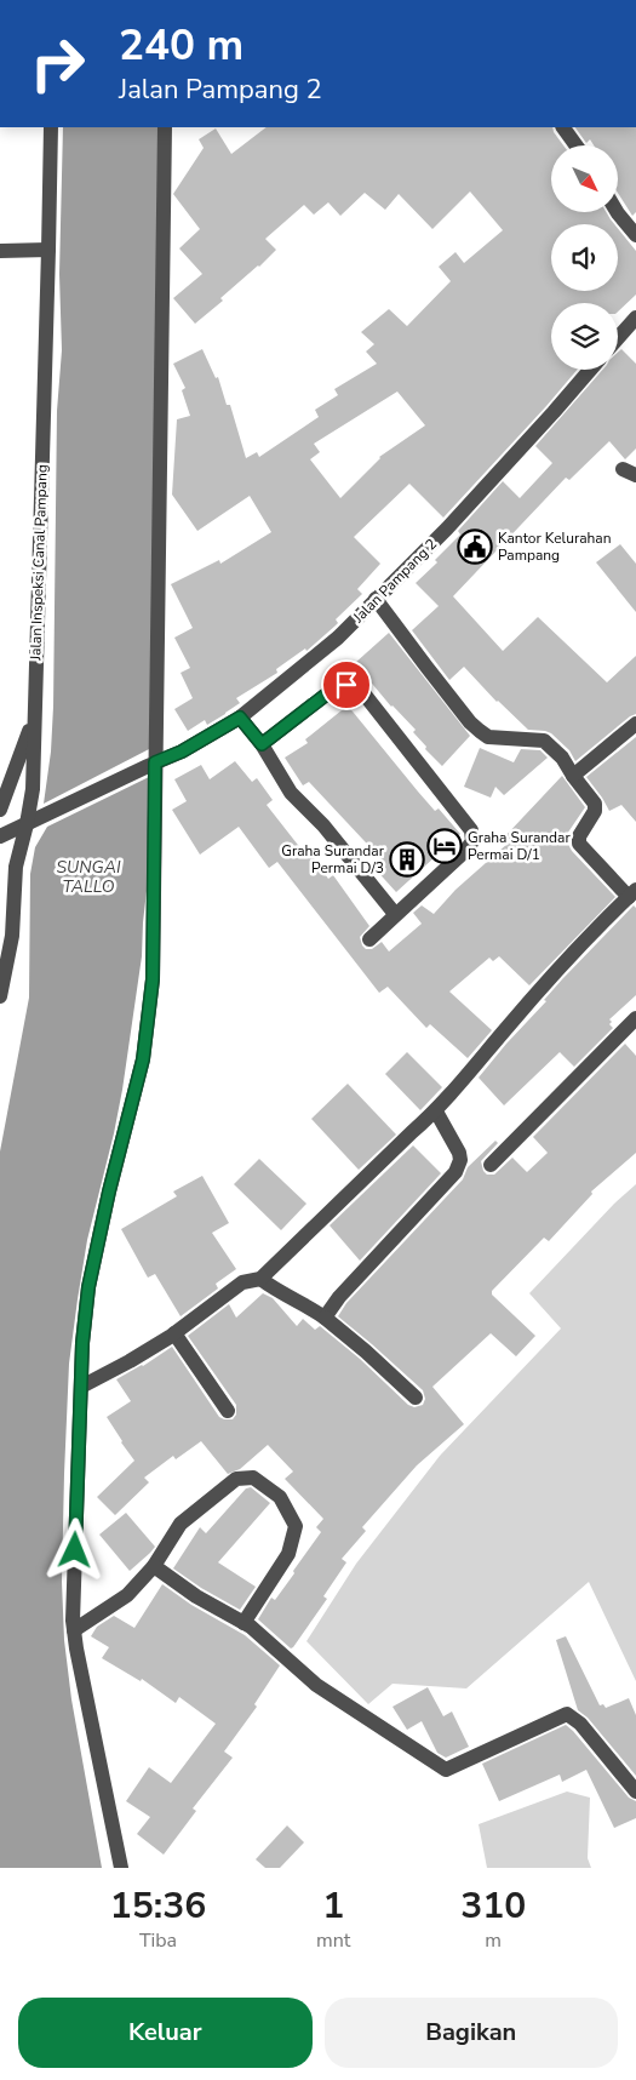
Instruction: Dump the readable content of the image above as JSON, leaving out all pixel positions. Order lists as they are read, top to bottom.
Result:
{
  "streets": {
    "street": ["Jalan Inspeksi Canal Pampang", "Jalan Pampang 2"]
  },
  "crossings": [
    ["Jalan Inspeksi Canal Pampang", "Jalan Pampang 2"]
  ],
  "water": ["SUNGAI TALLO"],
  "places": {
    "public building": ["Kantor Kelurahan Pampang"],
    "hotel": ["Graha Surandar Permai D/1"],
    "building": ["Graha Surandar Permai D/3"]
  },
  "north": "bottom right",
  "page": {
    "turn": ["240 m", "Jalan Pampang 2"],
    "eta": [
      "15:36",
      "Tiba",
      "1",
      "mnt",
      "310",
      "m"
    ],
    "buttons": ["Keluar", "Bagikan"]
  }
}
